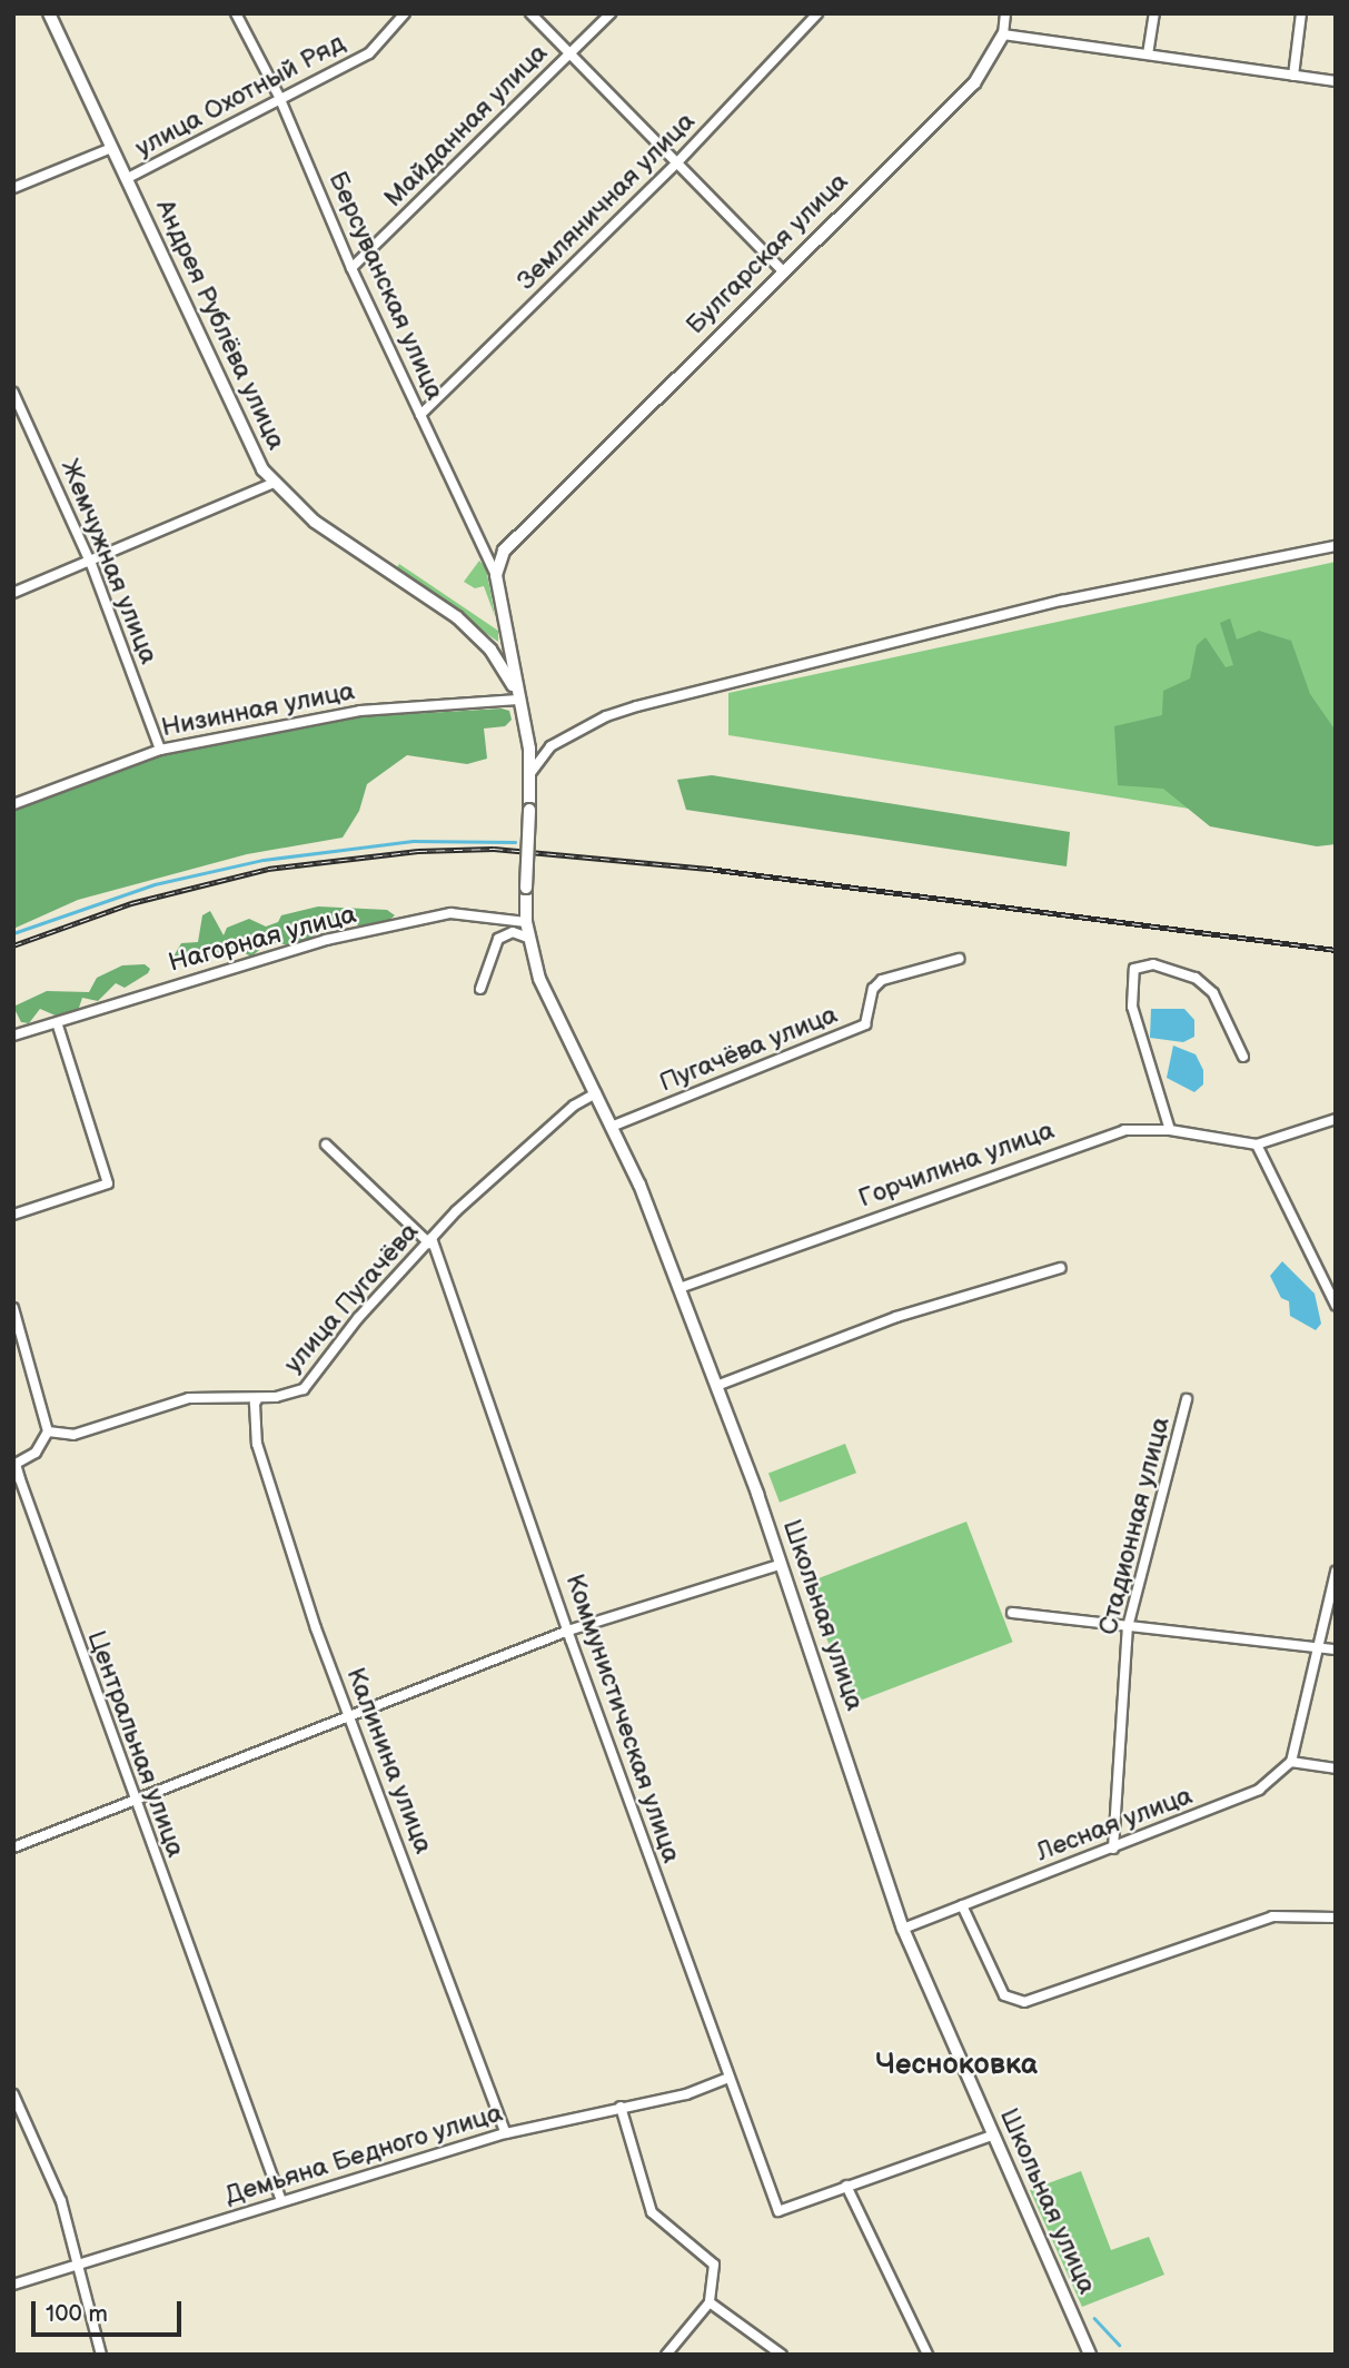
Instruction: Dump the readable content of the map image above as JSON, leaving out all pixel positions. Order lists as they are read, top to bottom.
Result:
{
  "streets": {
    "street": [
      "улица Охотный Ряд",
      "Майданная улица",
      "Земляничная улица",
      "Булгарская улица",
      "Берсуванская улица",
      "Андрея Рублёва улица",
      "Жемчужная улица",
      "Низинная улица",
      "Нагорная улица",
      "Пугачёва улица",
      "Горчилина улица",
      "улица Пугачёва",
      "Стадионная улица",
      "Школьная улица",
      "Коммунистическая улица",
      "Центральная улица",
      "Калинина улица",
      "Лесная улица",
      "Демьяна Бедного улица"
    ]
  },
  "crossings": [
    ["улица Охотный Ряд", "Берсуванская улица"],
    ["улица Охотный Ряд", "Андрея Рублёва улица"],
    ["Майданная улица", "Берсуванская улица"],
    ["Земляничная улица", "Берсуванская улица"],
    ["Булгарская улица", "Берсуванская улица"],
    ["Андрея Рублёва улица", "Низинная улица"],
    ["Жемчужная улица", "Низинная улица"],
    ["Нагорная улица", "Школьная улица"],
    ["Пугачёва улица", "Школьная улица"],
    ["Горчилина улица", "Школьная улица"],
    ["улица Пугачёва", "Школьная улица"],
    ["улица Пугачёва", "Коммунистическая улица"],
    ["улица Пугачёва", "Центральная улица"],
    ["улица Пугачёва", "Калинина улица"],
    ["Стадионная улица", "Лесная улица"],
    ["Школьная улица", "Лесная улица"],
    ["Коммунистическая улица", "Демьяна Бедного улица"],
    ["Центральная улица", "Демьяна Бедного улица"],
    ["Калинина улица", "Демьяна Бедного улица"]
  ],
  "districts": ["Чесноковка"],
  "scale_bar": "100 m"
}
